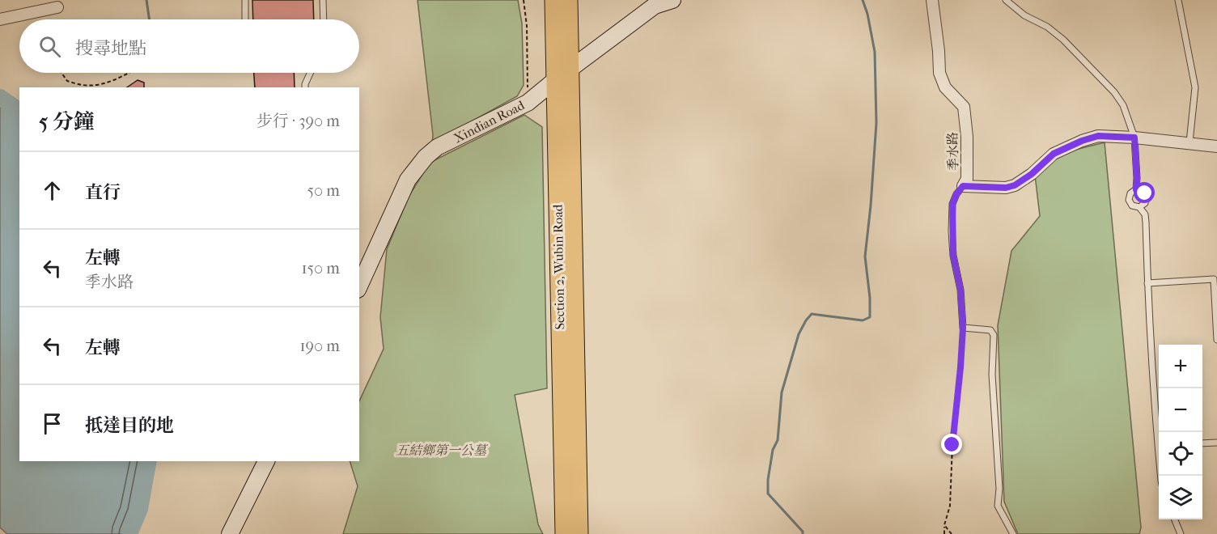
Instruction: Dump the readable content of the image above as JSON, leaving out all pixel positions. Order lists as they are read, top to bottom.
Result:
{
  "streets": {
    "main road": ["Section 2, Wubin Road"],
    "street": ["Xindian Road", "季水路"]
  },
  "crossings": [
    ["Xindian Road", "Section 2, Wubin Road"]
  ],
  "parks": ["五結鄉第一公墓"],
  "page": {
    "search": "搜尋地點",
    "heading": ["5 分鐘", "步行 · 390 m"],
    "list": [
      ["直行", "50 m"],
      ["左轉", "季水路", "150 m"],
      ["左轉", "190 m"],
      "抵達目的地"
    ],
    "map_buttons": ["+", "−"]
  }
}
